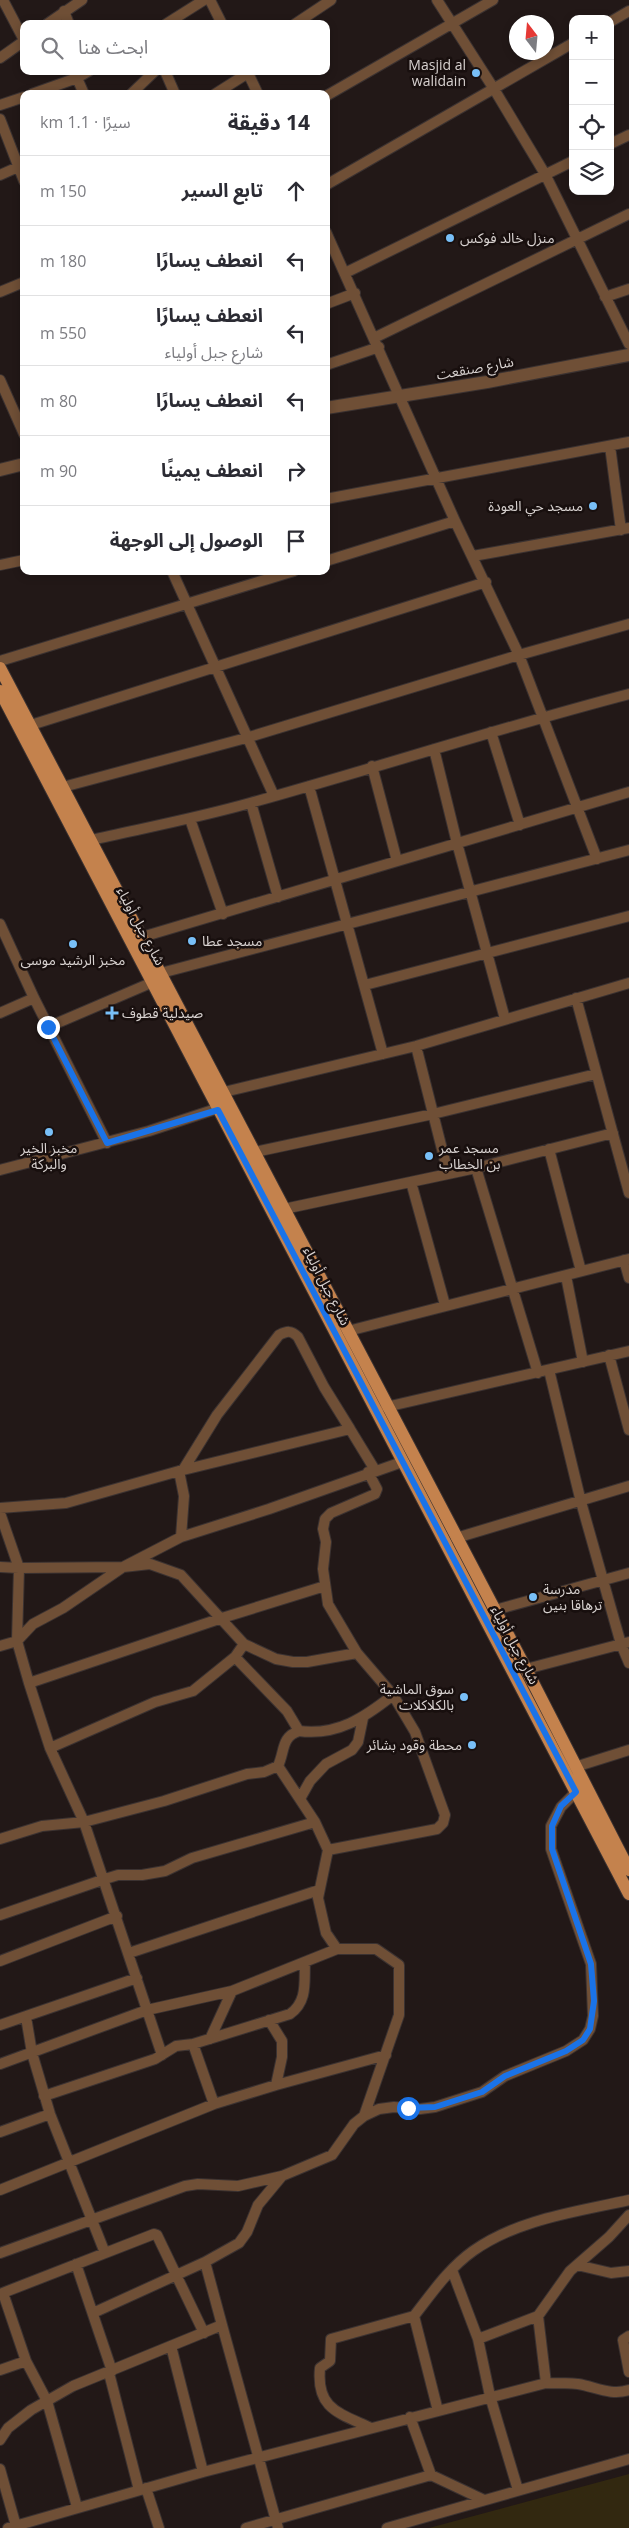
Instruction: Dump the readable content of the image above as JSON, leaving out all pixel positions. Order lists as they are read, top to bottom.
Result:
{
  "streets": {
    "main road": ["شارع جبل أولياء"],
    "street": ["شارع صنقعت"]
  },
  "places": {
    "other": [
      "Masjid al walidain",
      "منزل خالد فوكس",
      "مسجد حي العودة",
      "مسجد عطا",
      "مخبز الرشيد موسى",
      "مخبز الخير والبركة",
      "مسجد عمر بن الخطاب",
      "مدرسة ترهاقا بنين",
      "سوق الماشية بالكلاكلات",
      "محطة وقود بشائر"
    ],
    "health": ["صيدلية قطوف"]
  },
  "north": "top",
  "page": {
    "map_buttons": ["+", "−"],
    "search": "ابحث هنا",
    "heading": ["14 دقيقة", "سيرًا · 1.1 km"],
    "list": [
      ["تابع السير", "150 m"],
      ["انعطف يسارًا", "180 m"],
      ["انعطف يسارًا", "شارع جبل أولياء", "550 m"],
      ["انعطف يسارًا", "80 m"],
      ["انعطف يمينًا", "90 m"],
      "الوصول إلى الوجهة"
    ]
  }
}
